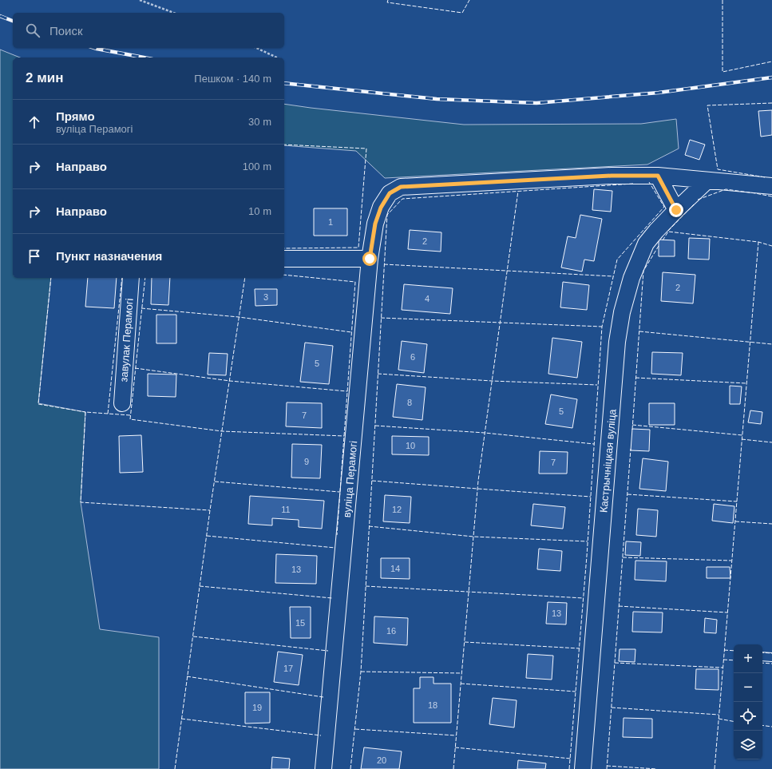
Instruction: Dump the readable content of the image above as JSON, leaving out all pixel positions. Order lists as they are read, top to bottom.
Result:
{
  "streets": {
    "street": ["завулак Перамогі", "Кастрычніцкая вуліца", "вуліца Перамогі"]
  },
  "house_numbers": [
    "1",
    "2",
    "2",
    "3",
    "4",
    "6",
    "5",
    "8",
    "5",
    "7",
    "10",
    "9",
    "7",
    "11",
    "12",
    "14",
    "13",
    "13",
    "15",
    "16",
    "17",
    "18",
    "19",
    "20"
  ],
  "page": {
    "search": "Поиск",
    "heading": ["2 мин", "Пешком · 140 m"],
    "list": [
      ["Прямо", "вуліца Перамогі", "30 m"],
      ["Направо", "100 m"],
      ["Направо", "10 m"],
      "Пункт назначения"
    ],
    "map_buttons": ["+", "−"]
  }
}
